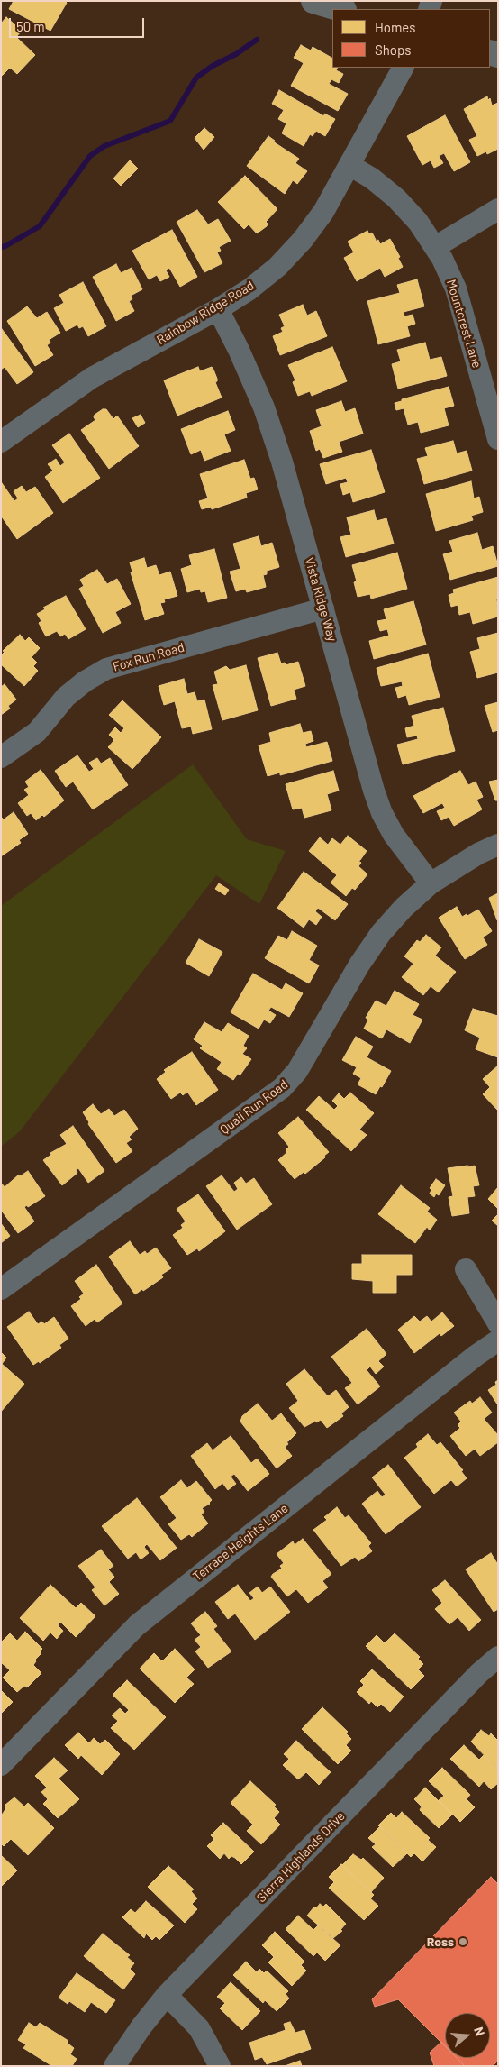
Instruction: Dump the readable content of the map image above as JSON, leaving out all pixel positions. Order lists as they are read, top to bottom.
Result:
{
  "streets": {
    "street": [
      "Rainbow Ridge Road",
      "Mountcrest Lane",
      "Vista Ridge Way",
      "Fox Run Road",
      "Quail Run Road",
      "Terrace Heights Lane",
      "Sierra Highlands Drive"
    ]
  },
  "crossings": [
    ["Rainbow Ridge Road", "Mountcrest Lane"],
    ["Rainbow Ridge Road", "Vista Ridge Way"],
    ["Vista Ridge Way", "Fox Run Road"],
    ["Vista Ridge Way", "Quail Run Road"]
  ],
  "places": ["Ross"],
  "legend": ["Homes", "Shops"],
  "scale_bar": "50 m",
  "north": "right"
}
